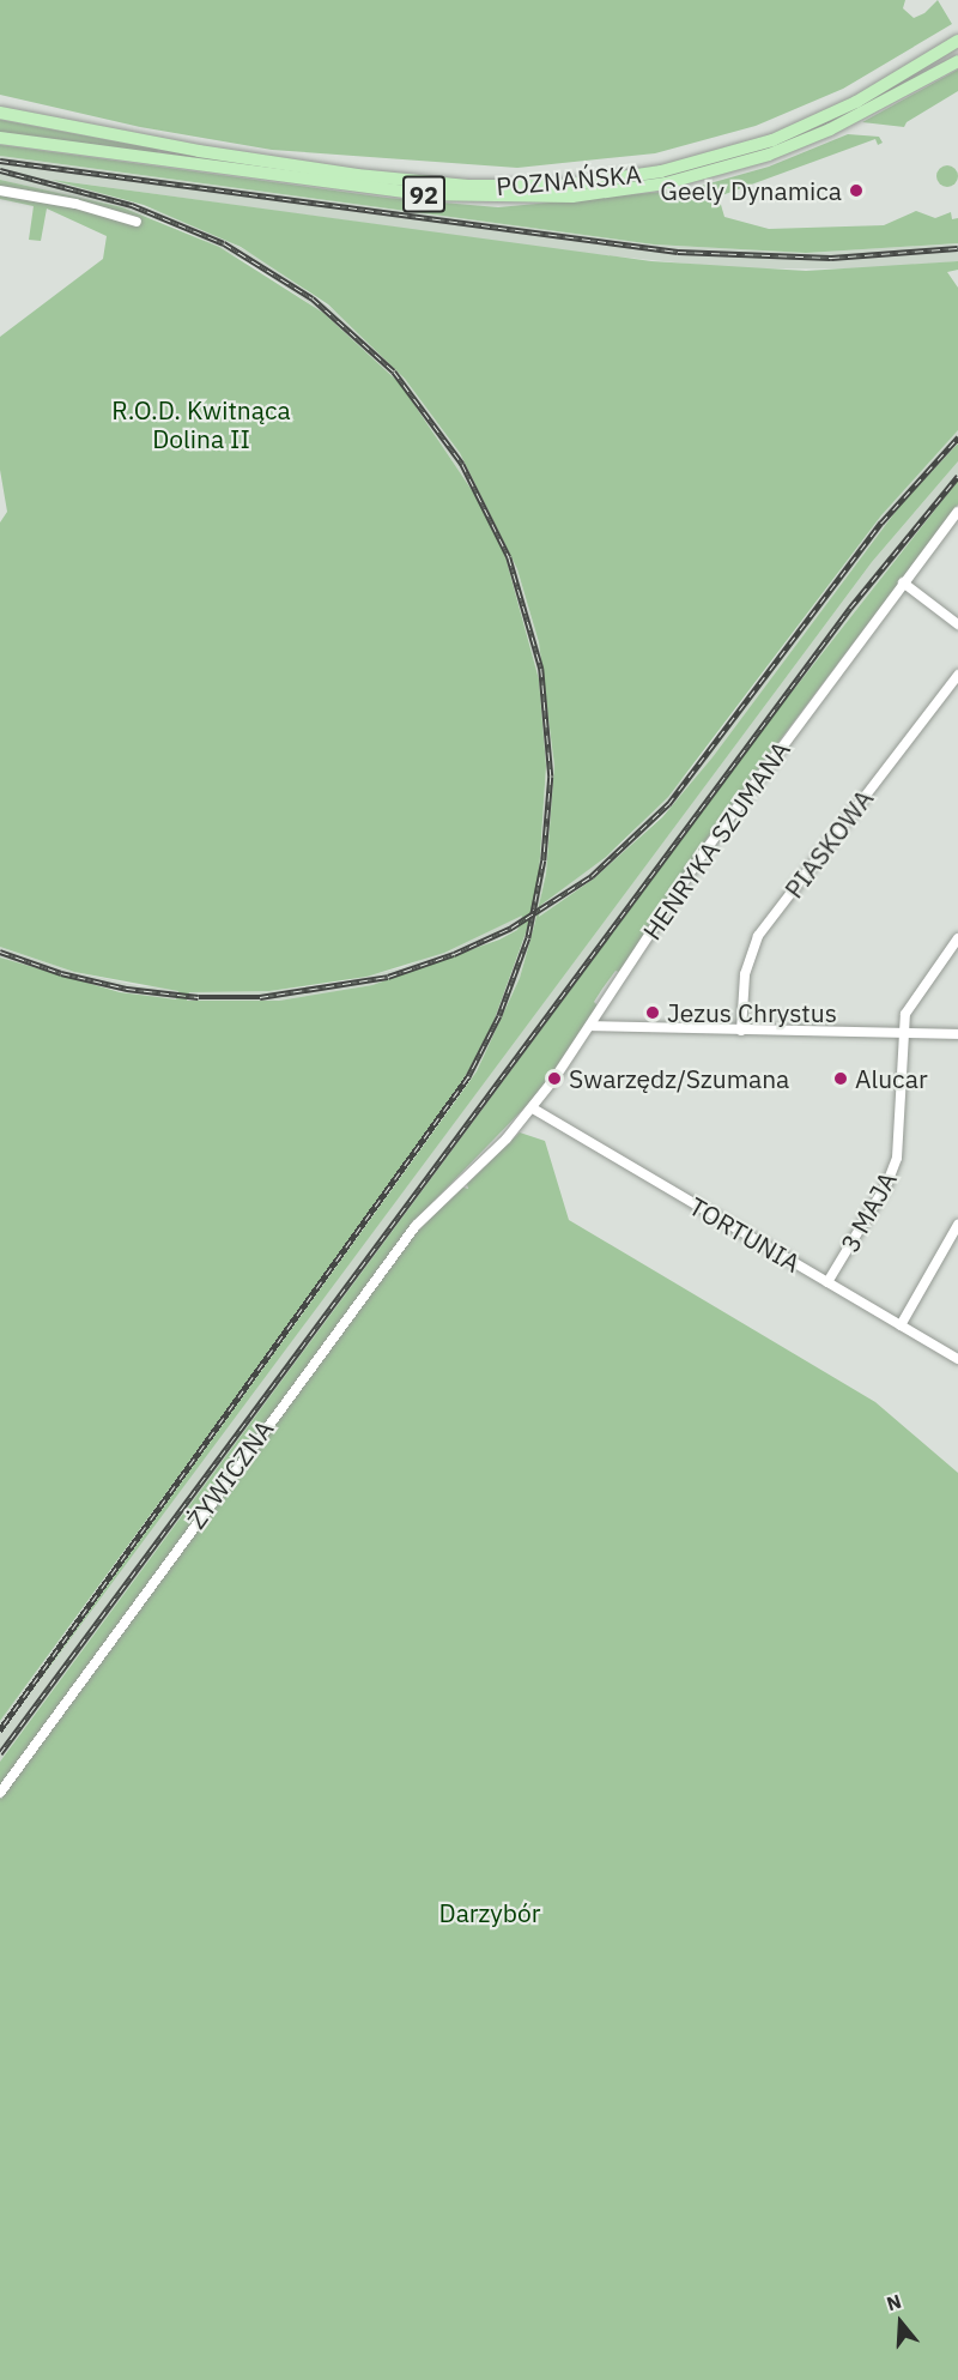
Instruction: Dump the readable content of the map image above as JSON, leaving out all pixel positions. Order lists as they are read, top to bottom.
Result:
{
  "streets": {
    "main road": ["POZNAŃSKA", "92"],
    "street": [
      "HENRYKA SZUMANA",
      "PIASKOWA",
      "3 MAJA",
      "TORTUNIA",
      "ŻYWICZNA"
    ]
  },
  "crossings": [
    ["HENRYKA SZUMANA", "TORTUNIA"],
    ["HENRYKA SZUMANA", "ŻYWICZNA"],
    ["3 MAJA", "TORTUNIA"]
  ],
  "parks": ["R.O.D. Kwitnąca Dolina II", "Darzybór"],
  "places": [
    "Geely Dynamica",
    "Jezus Chrystus",
    "Swarzędz/Szumana",
    "Alucar"
  ],
  "north": "top"
}
